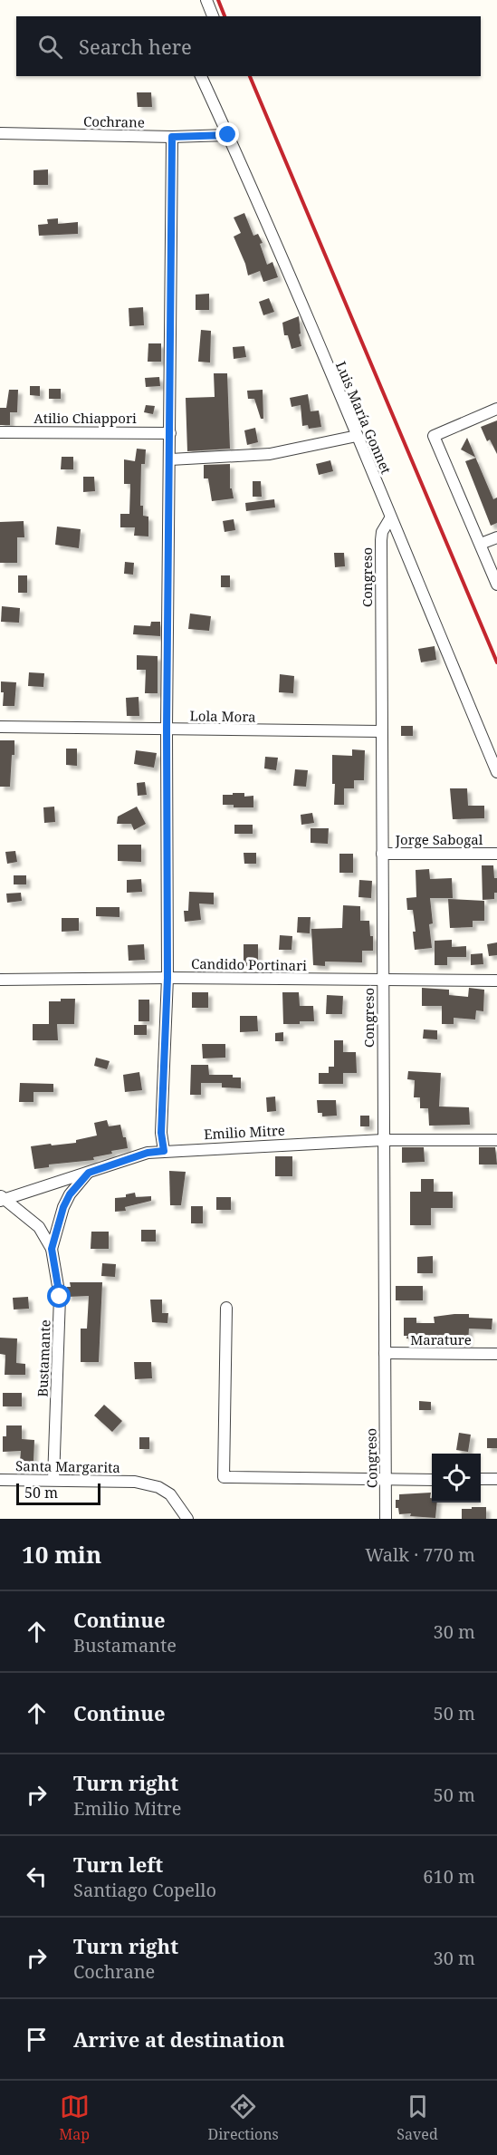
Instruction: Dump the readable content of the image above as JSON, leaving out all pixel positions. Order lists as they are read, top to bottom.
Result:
{
  "streets": {
    "street": [
      "Cochrane",
      "Luis María Gonnet",
      "Atilio Chiappori",
      "Congreso",
      "Lola Mora",
      "Jorge Sabogal",
      "Candido Portinari",
      "Emilio Mitre",
      "Marature",
      "Bustamante",
      "Santa Margarita"
    ]
  },
  "crossings": [
    ["Cochrane", "Luis María Gonnet"],
    ["Luis María Gonnet", "Congreso"],
    ["Congreso", "Lola Mora"],
    ["Congreso", "Jorge Sabogal"],
    ["Congreso", "Candido Portinari"],
    ["Congreso", "Emilio Mitre"],
    ["Congreso", "Marature"],
    ["Emilio Mitre", "Bustamante"],
    ["Bustamante", "Santa Margarita"]
  ],
  "scale_bar": "50 m",
  "page": {
    "search": "Search here",
    "scale": "50 m",
    "heading": ["10 min", "Walk · 770 m"],
    "list": [
      ["Continue", "Bustamante", "30 m"],
      ["Continue", "50 m"],
      ["Turn right", "Emilio Mitre", "50 m"],
      ["Turn left", "Santiago Copello", "610 m"],
      ["Turn right", "Cochrane", "30 m"],
      "Arrive at destination"
    ],
    "nav": ["Map", "Directions", "Saved"]
  }
}
